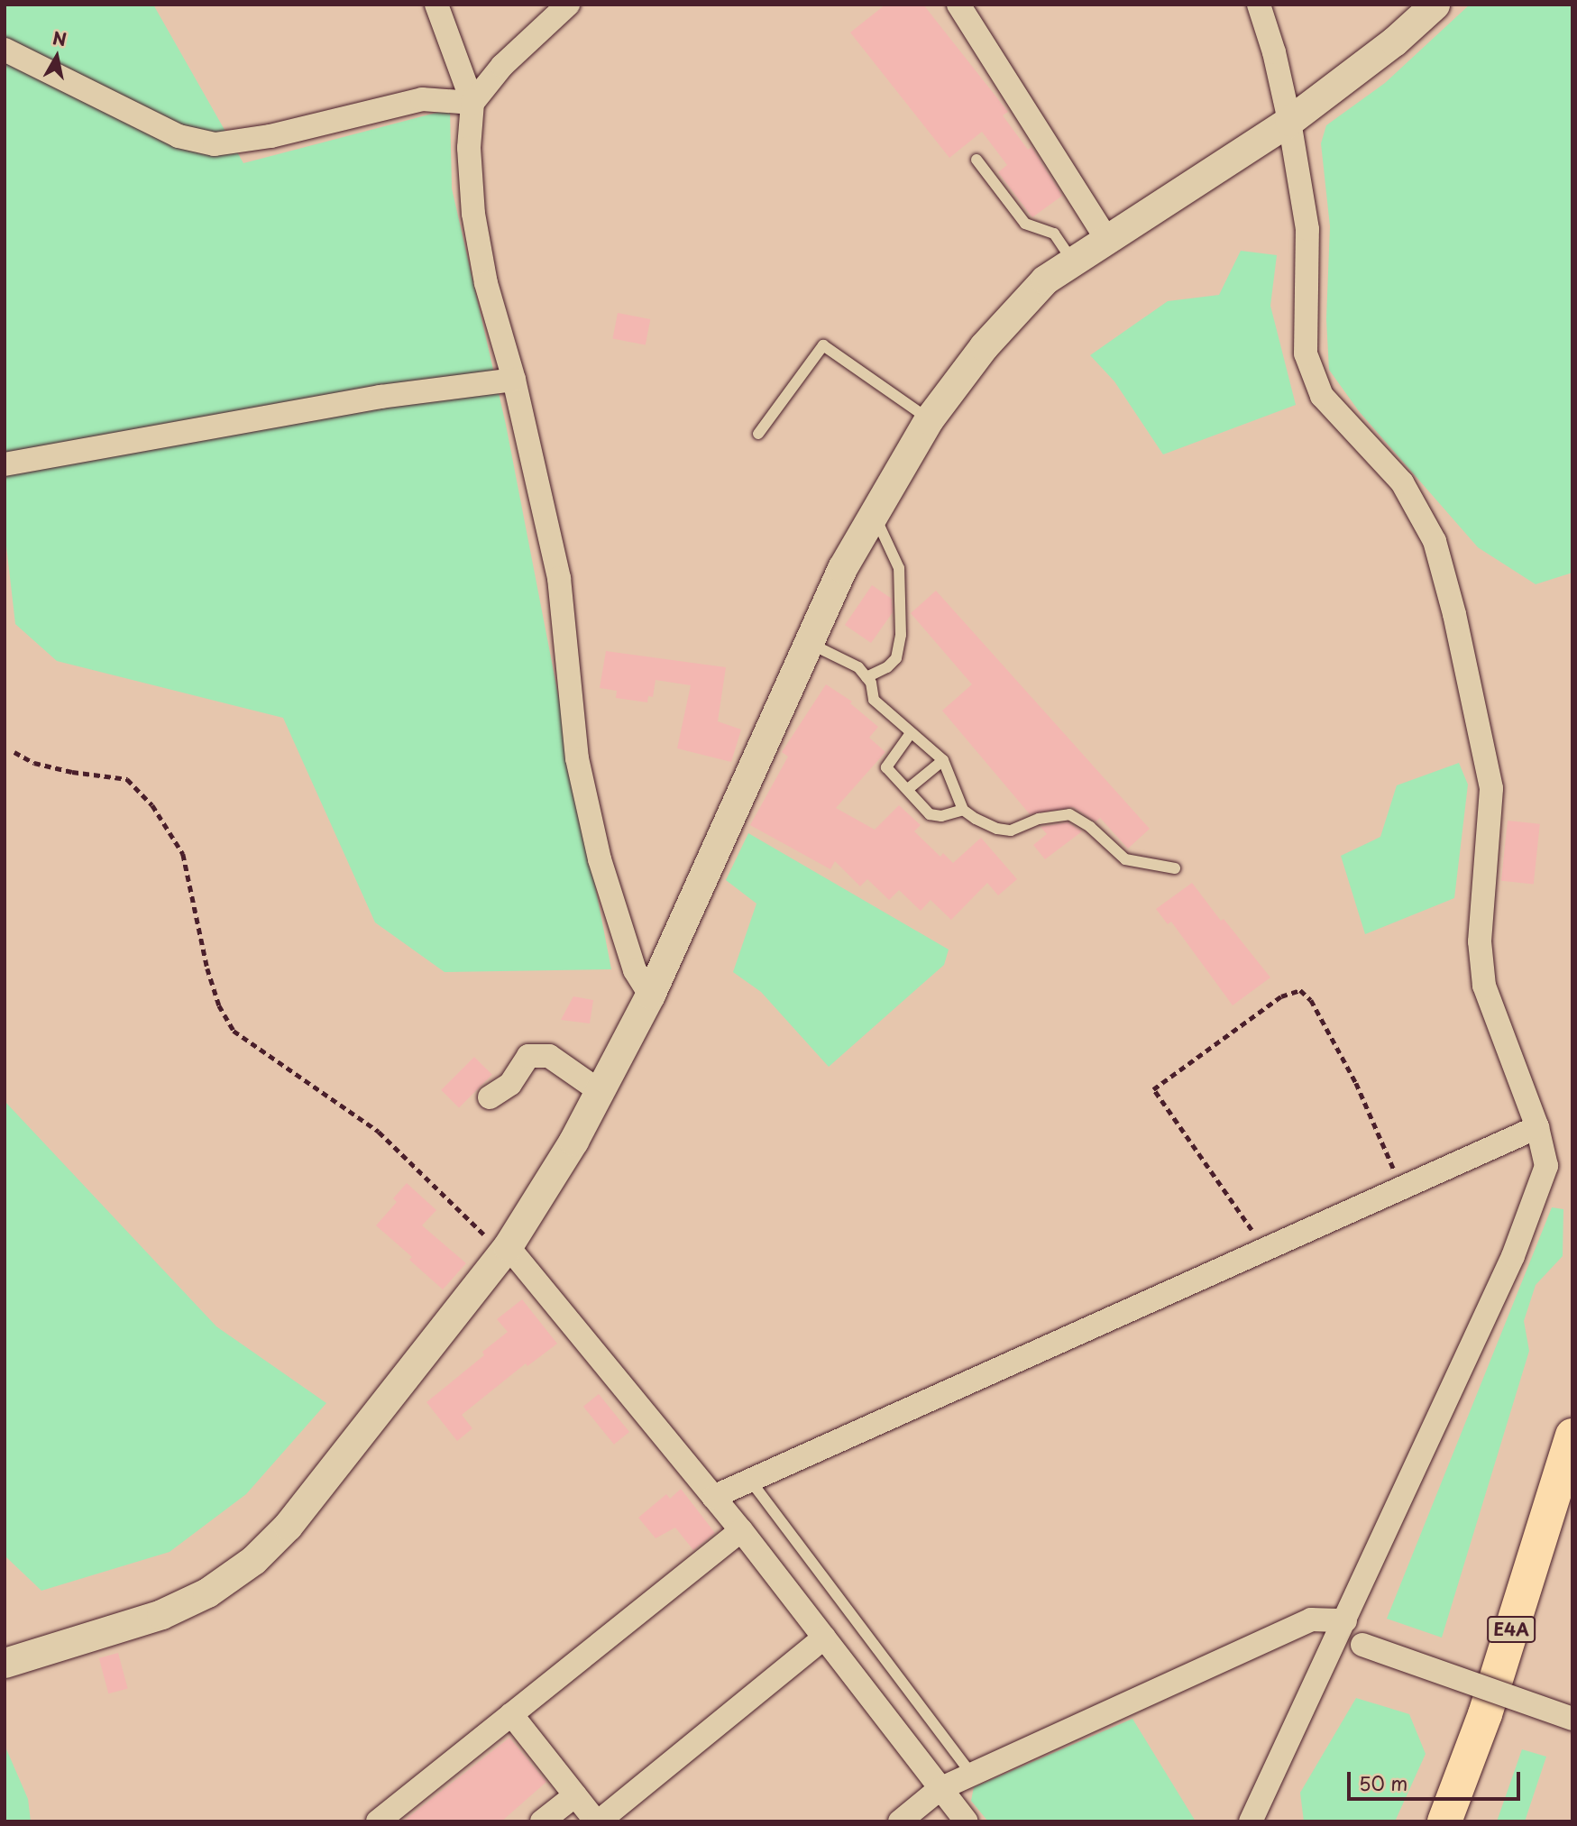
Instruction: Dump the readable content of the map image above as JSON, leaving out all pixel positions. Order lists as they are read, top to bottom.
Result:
{
  "streets": {
    "highway": ["E4A"]
  },
  "scale_bar": "50 m",
  "north": "top"
}
